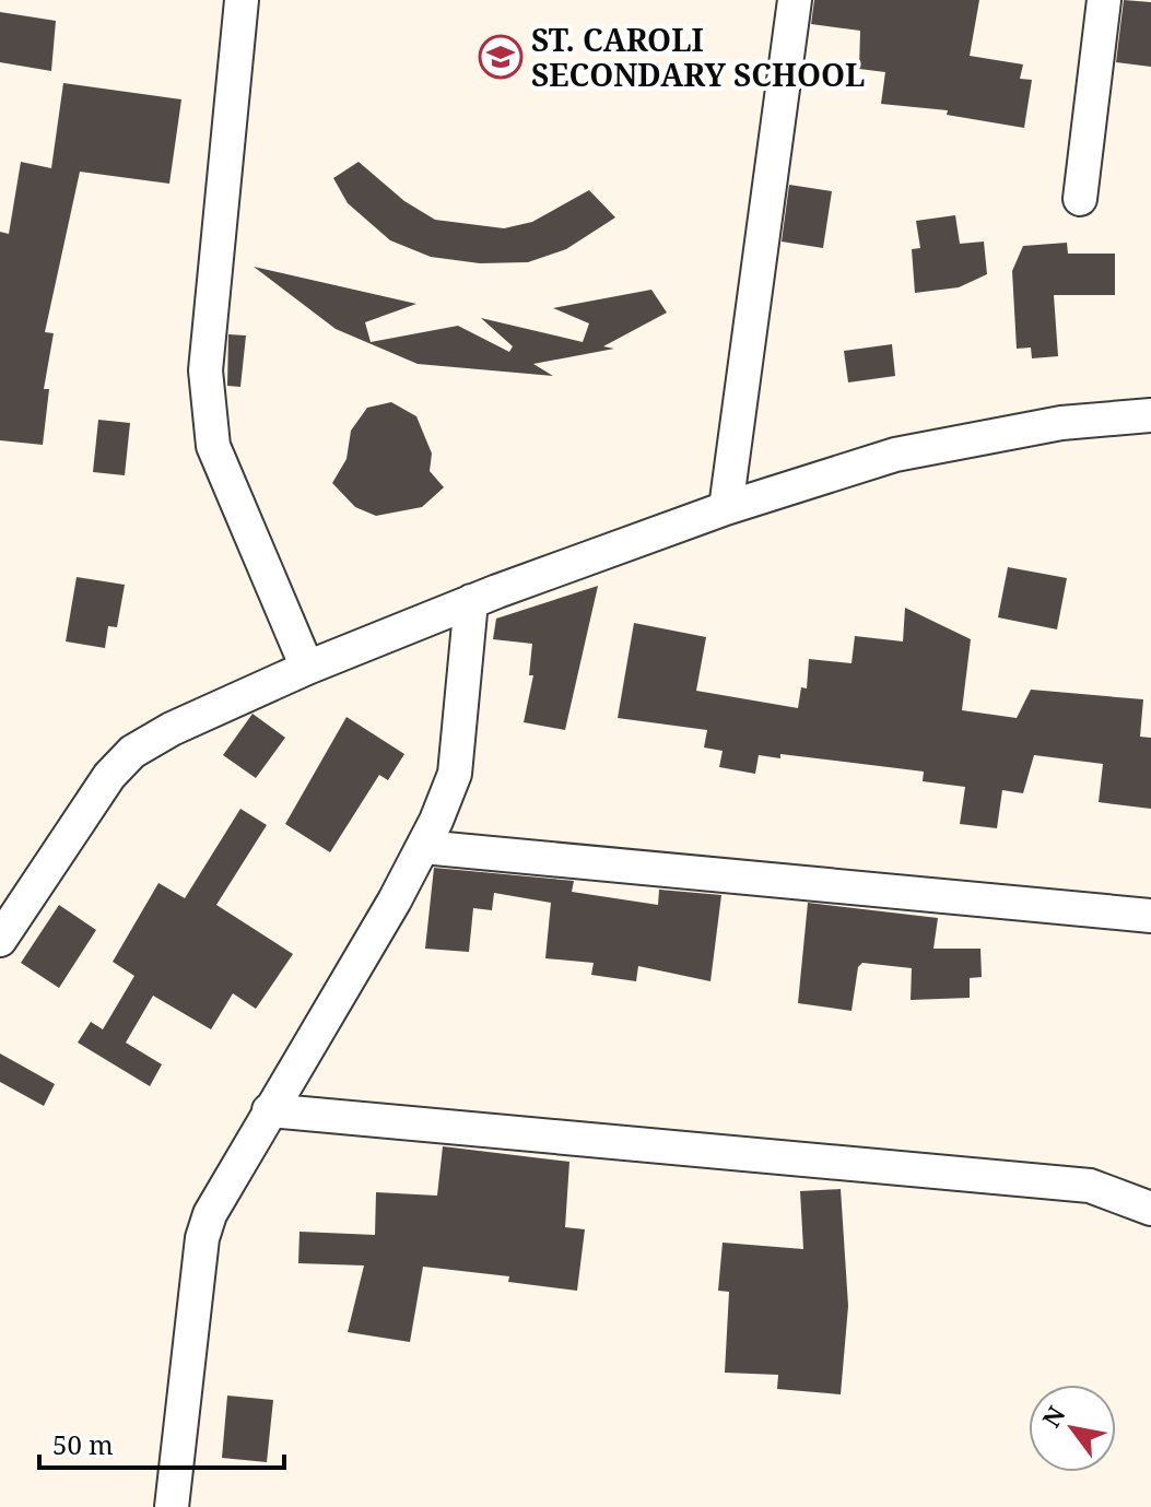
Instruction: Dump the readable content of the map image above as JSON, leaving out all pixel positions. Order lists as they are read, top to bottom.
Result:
{
  "places": {
    "school or university": ["ST. CAROLI SECONDARY SCHOOL"]
  },
  "scale_bar": "50 m",
  "north": "top left"
}
